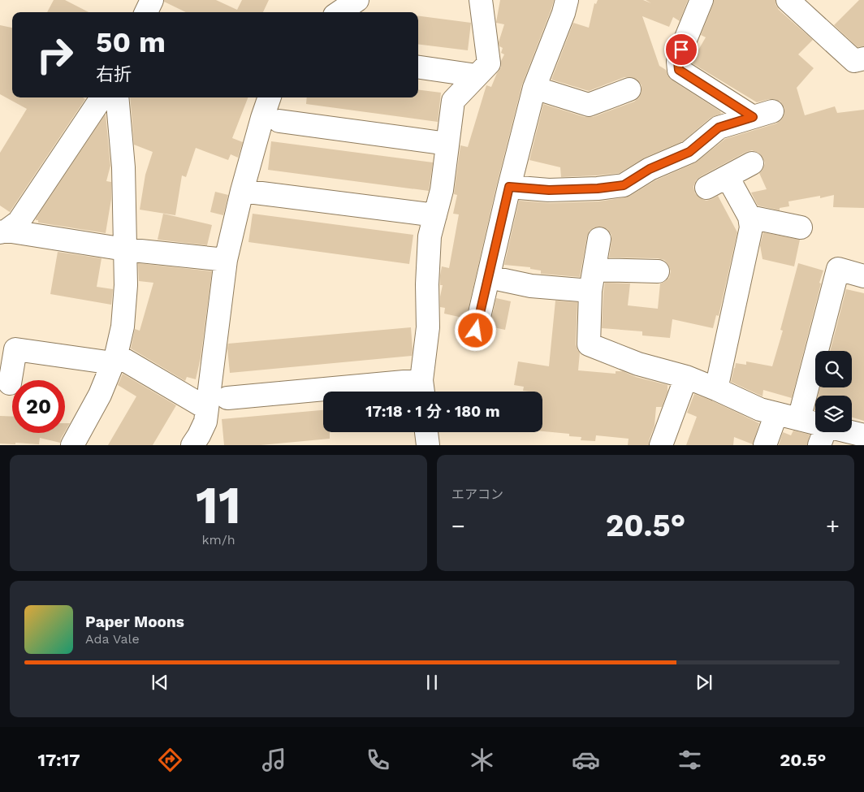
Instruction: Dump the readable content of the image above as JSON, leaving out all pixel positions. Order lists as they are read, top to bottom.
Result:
{
  "page": {
    "turn": ["50 m", "右折"],
    "limit": "20",
    "trip": "17:18 · 1 分 · 180 m",
    "tile": [
      ["11", "km/h"],
      "エアコン"
    ],
    "heat": ["−", "20.5°", "+"],
    "song": ["Paper Moons", "Ada Vale"],
    "tabs": ["17:17", "20.5°"]
  }
}
